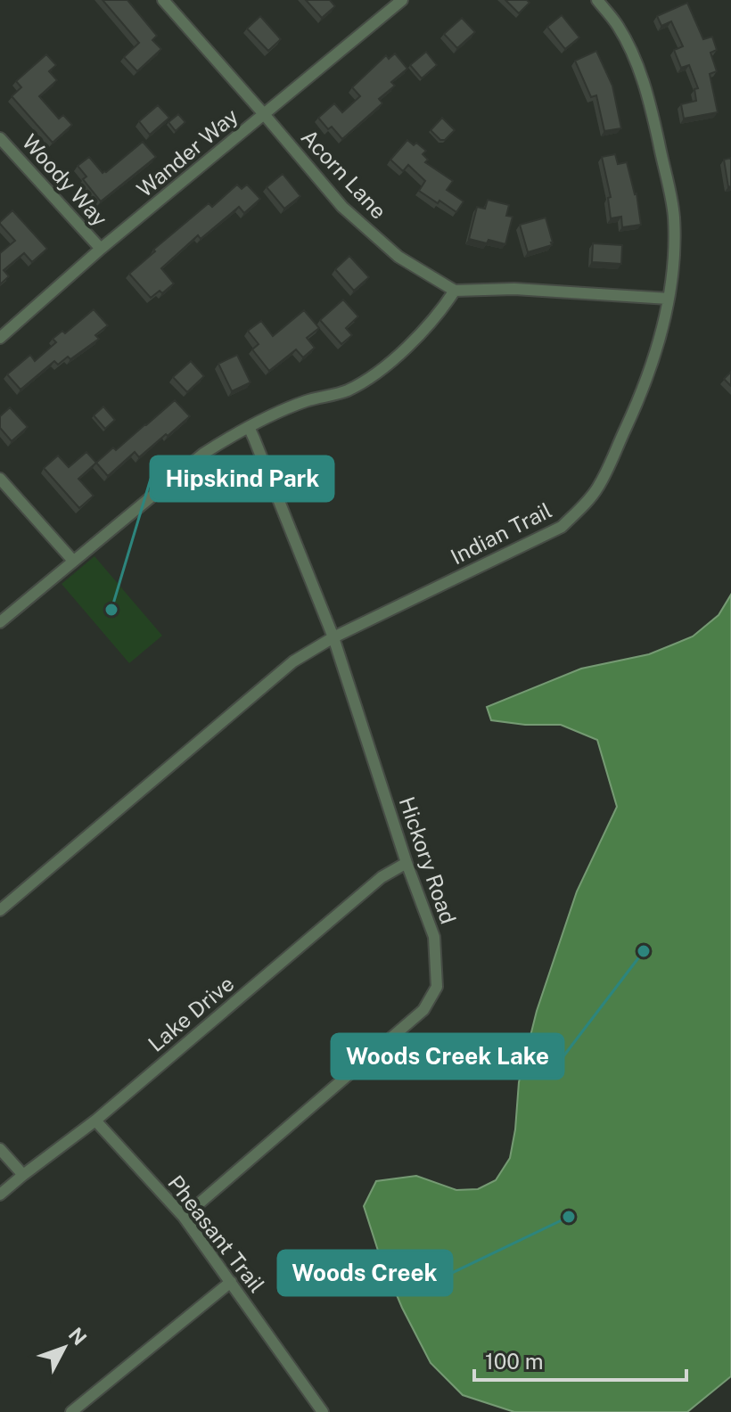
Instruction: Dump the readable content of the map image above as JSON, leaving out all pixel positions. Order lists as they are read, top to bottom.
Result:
{
  "streets": {
    "street": [
      "Wander Way",
      "Acorn Lane",
      "Woody Way",
      "Indian Trail",
      "Hickory Road",
      "Lake Drive",
      "Pheasant Trail"
    ]
  },
  "crossings": [
    ["Wander Way", "Acorn Lane"],
    ["Wander Way", "Woody Way"],
    ["Indian Trail", "Hickory Road"],
    ["Hickory Road", "Lake Drive"],
    ["Hickory Road", "Pheasant Trail"],
    ["Lake Drive", "Pheasant Trail"]
  ],
  "places": ["Hipskind Park", "Woods Creek Lake", "Woods Creek"],
  "scale_bar": "100 m",
  "north": "top right"
}
